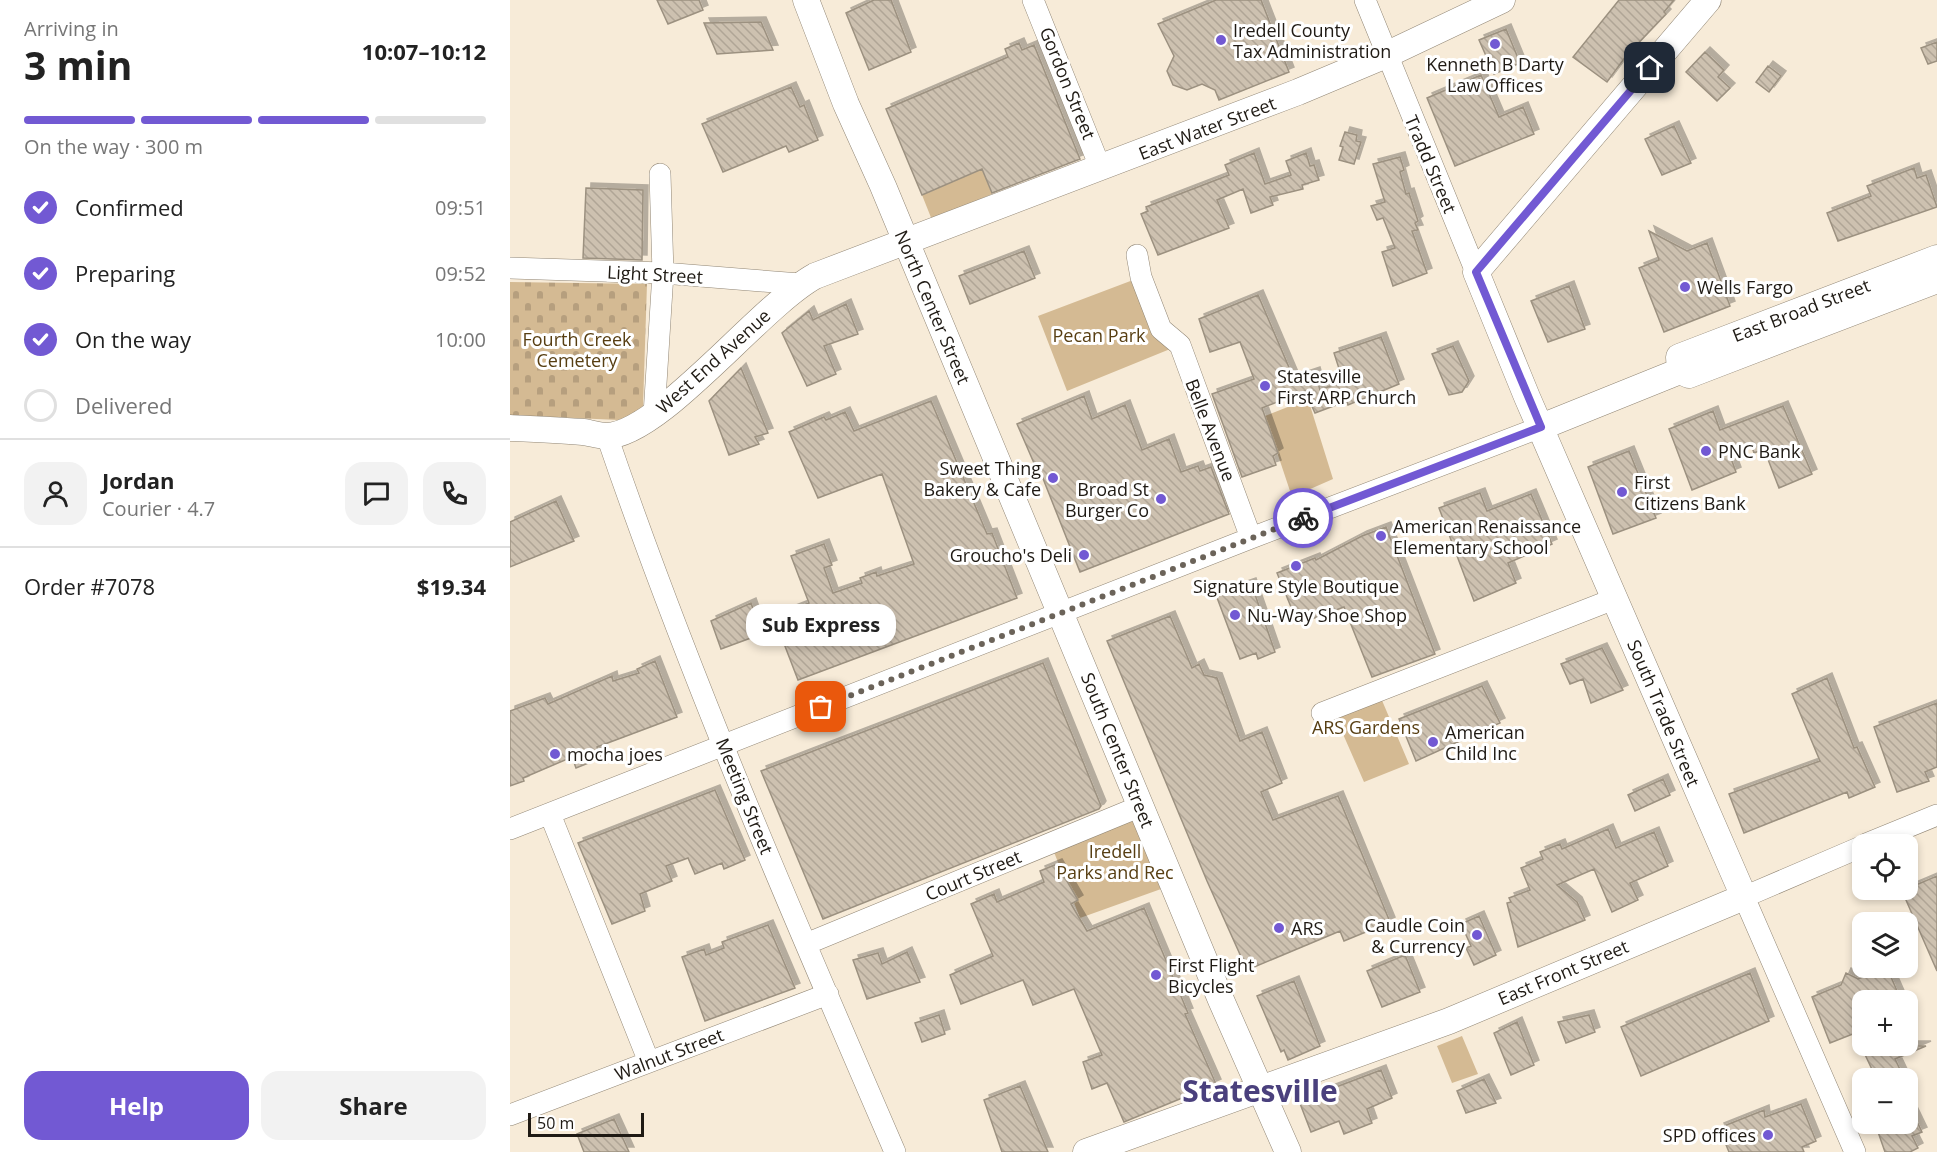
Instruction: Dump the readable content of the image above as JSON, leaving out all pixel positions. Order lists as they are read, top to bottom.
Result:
{
  "streets": {
    "main road": [
      "East Water Street",
      "North Center Street",
      "East Broad Street",
      "West End Avenue",
      "South Trade Street",
      "South Center Street",
      "East Front Street"
    ],
    "street": [
      "Gordon Street",
      "Tradd Street",
      "Light Street",
      "Belle Avenue",
      "Meeting Street",
      "Court Street",
      "Walnut Street"
    ]
  },
  "crossings": [
    ["Gordon Street", "East Water Street"],
    ["East Water Street", "Tradd Street"],
    ["East Water Street", "North Center Street"],
    ["East Water Street", "West End Avenue"],
    ["Tradd Street", "South Trade Street"],
    ["Light Street", "West End Avenue"],
    ["North Center Street", "East Broad Street"],
    ["North Center Street", "West End Avenue"],
    ["North Center Street", "South Center Street"],
    ["East Broad Street", "Belle Avenue"],
    ["East Broad Street", "South Trade Street"],
    ["East Broad Street", "South Center Street"],
    ["East Broad Street", "Meeting Street"],
    ["West End Avenue", "Meeting Street"],
    ["South Trade Street", "East Front Street"],
    ["South Center Street", "Court Street"],
    ["South Center Street", "East Front Street"],
    ["Meeting Street", "Court Street"],
    ["Meeting Street", "Walnut Street"]
  ],
  "districts": ["Statesville"],
  "parks": [
    "Pecan Park",
    "Fourth Creek Cemetery",
    "ARS Gardens",
    "Iredell Parks and Rec"
  ],
  "places": [
    "Iredell County Tax Administration",
    "Kenneth B Darty Law Offices",
    "Wells Fargo",
    "Statesville First ARP Church",
    "PNC Bank",
    "Sweet Thing Bakery & Cafe",
    "First Citizens Bank",
    "Broad St Burger Co",
    "American Renaissance Elementary School",
    "Groucho's Deli",
    "Signature Style Boutique",
    "Nu-Way Shoe Shop",
    "Sub Express",
    "American Child Inc",
    "mocha joes",
    "ARS",
    "Caudle Coin & Currency",
    "First Flight Bicycles",
    "SPD offices"
  ],
  "scale_bar": "50 m",
  "page": {
    "heading": ["3 min", "Arriving in", "10:07–10:12"],
    "panel": [
      "Jordan",
      "Courier · 4.7",
      "Order #7078",
      "$19.34"
    ],
    "bar": "On the way · 300 m",
    "list": [
      ["Confirmed", "09:51"],
      ["Preparing", "09:52"],
      ["On the way", "10:00"],
      "Delivered"
    ],
    "bubble": "Sub Express",
    "map_buttons": ["+", "−"],
    "buttons": ["Help", "Share"],
    "scale": "50 m"
  }
}
